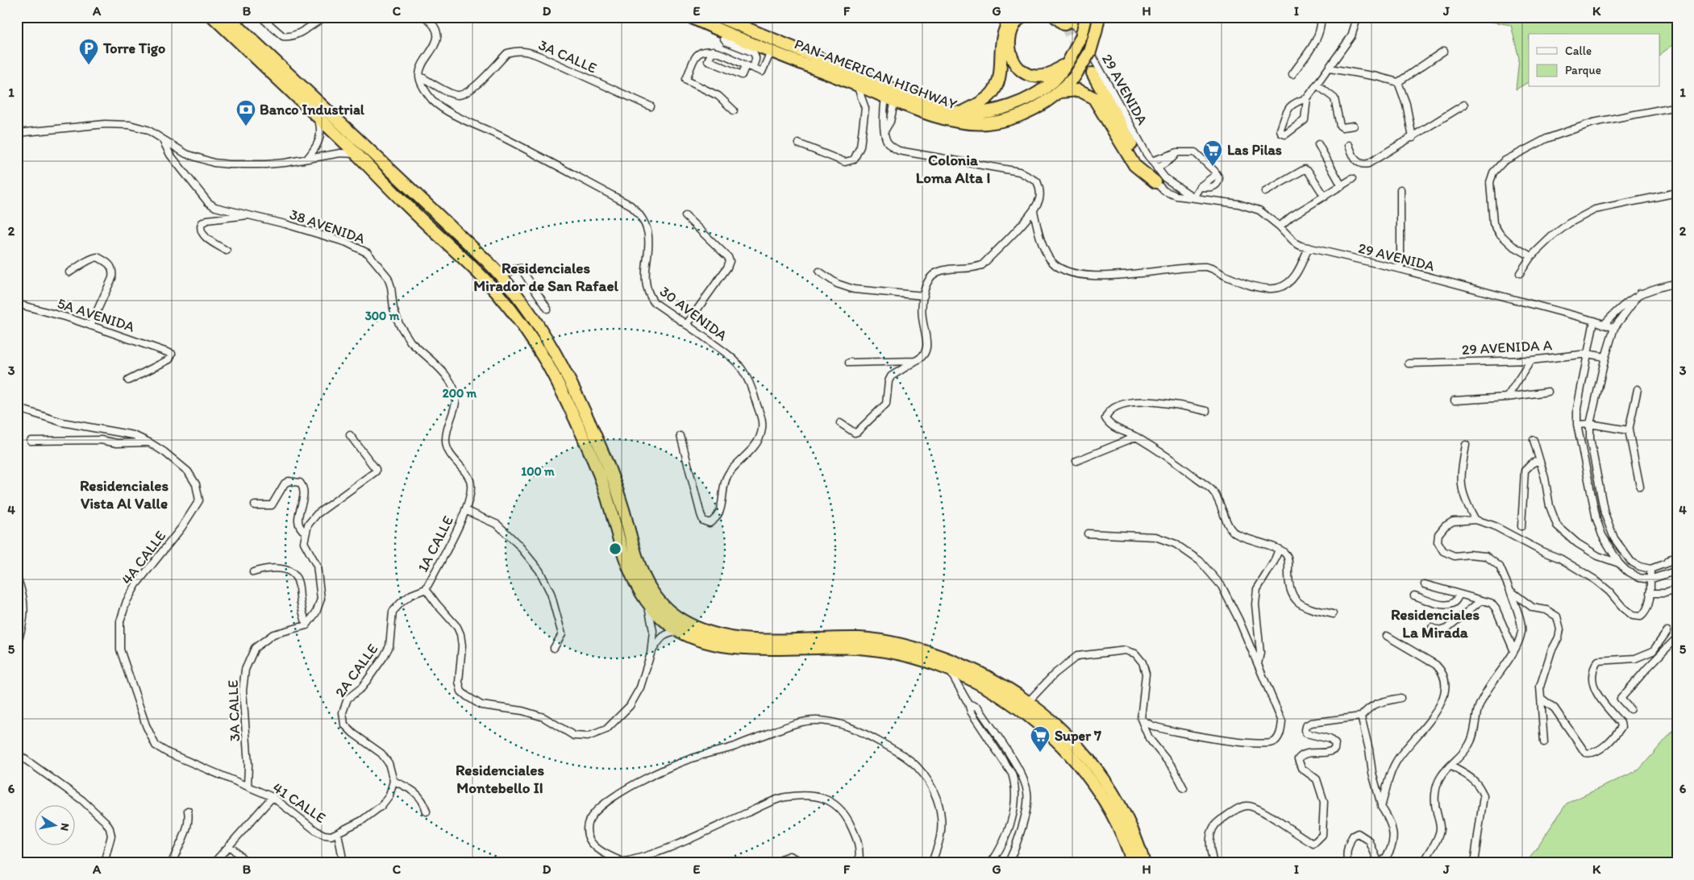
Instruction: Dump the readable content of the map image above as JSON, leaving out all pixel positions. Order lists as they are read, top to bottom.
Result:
{
  "streets": {
    "highway": ["PAN-AMERICAN HIGHWAY"],
    "street": [
      "3A CALLE",
      "29 AVENIDA",
      "38 AVENIDA",
      "30 AVENIDA",
      "5A AVENIDA",
      "29 AVENIDA A",
      "1A CALLE",
      "4A CALLE",
      "2A CALLE",
      "41 CALLE"
    ]
  },
  "crossings": [
    ["3A CALLE", "30 AVENIDA"],
    ["3A CALLE", "4A CALLE"],
    ["3A CALLE", "41 CALLE"],
    ["38 AVENIDA", "1A CALLE"],
    ["1A CALLE", "2A CALLE"],
    ["4A CALLE", "41 CALLE"]
  ],
  "districts": [
    "Colonia Loma Alta I",
    "Residenciales Mirador de San Rafael",
    "Residenciales Vista Al Valle",
    "Residenciales La Mirada",
    "Residenciales Montebello II"
  ],
  "places": {
    "parking": ["Torre Tigo"],
    "bank": ["Banco Industrial"],
    "supermarket": ["Las Pilas", "Super 7"]
  },
  "legend": ["Calle", "Parque"],
  "north": "right",
  "grid": {
    "columns": [
      "A",
      "B",
      "C",
      "D",
      "E",
      "F",
      "G",
      "H",
      "I",
      "J",
      "K"
    ],
    "rows": [
      "1",
      "2",
      "3",
      "4",
      "5",
      "6"
    ]
  },
  "rings": ["300 m", "200 m", "100 m"]
}
